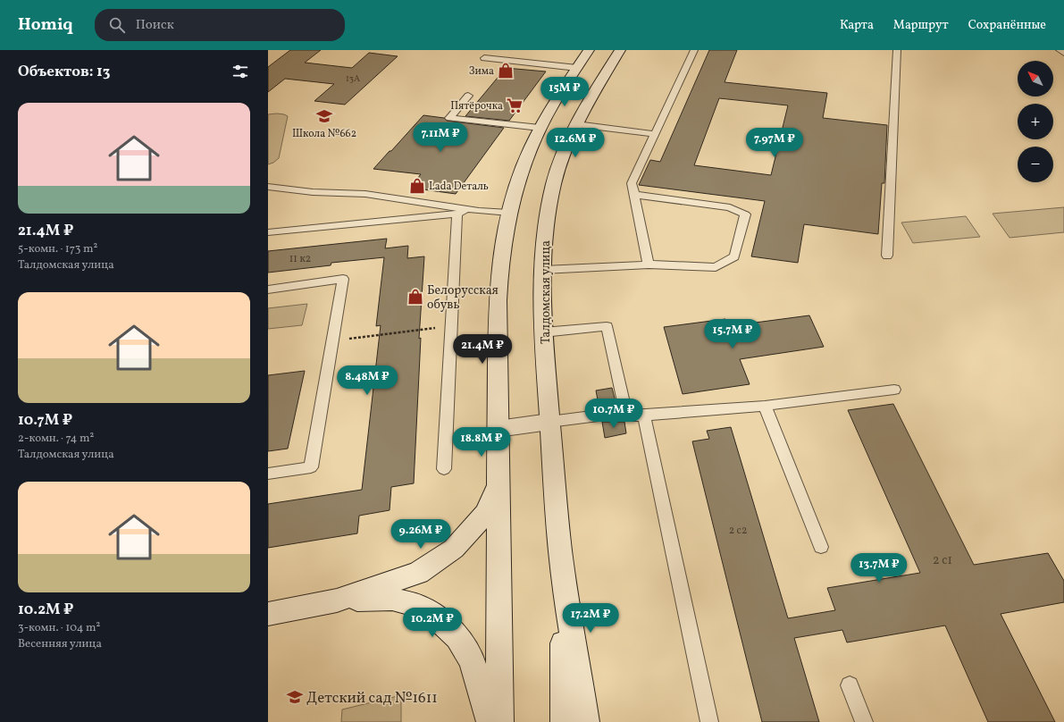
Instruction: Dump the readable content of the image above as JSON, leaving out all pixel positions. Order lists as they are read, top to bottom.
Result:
{
  "streets": {
    "main road": ["Талдомская улица"]
  },
  "places": {
    "shop": ["Зима", "Lada Dеталь", "Белорусская обувь"],
    "supermarket": ["Пятёрочка"],
    "school or university": ["Школа №662", "Детский сад №1611"]
  },
  "house_numbers": [
    "13А",
    "11 к2",
    "2 с2",
    "2 с1"
  ],
  "north": "top left",
  "page": {
    "header": "Homiq",
    "search": "Поиск",
    "nav": ["Карта", "Маршрут", "Сохранённые"],
    "heading": "Объектов: 13",
    "map_buttons": ["+", "−"],
    "price": [
      "15M ₽",
      "7.11M ₽",
      "12.6M ₽",
      "7.97M ₽",
      "15.7M ₽",
      "21.4M ₽",
      "8.48M ₽",
      "10.7M ₽",
      "18.8M ₽",
      "9.26M ₽",
      "13.7M ₽",
      "17.2M ₽",
      "10.2M ₽"
    ],
    "list": [
      {
        "name": "21.4M ₽",
        "note": "5-комн. · 173 m² · Талдомская улица"
      },
      {
        "name": "10.7M ₽",
        "note": "2-комн. · 74 m² · Талдомская улица"
      },
      {
        "name": "10.2M ₽",
        "note": "3-комн. · 104 m² · Весенняя улица"
      }
    ]
  }
}
